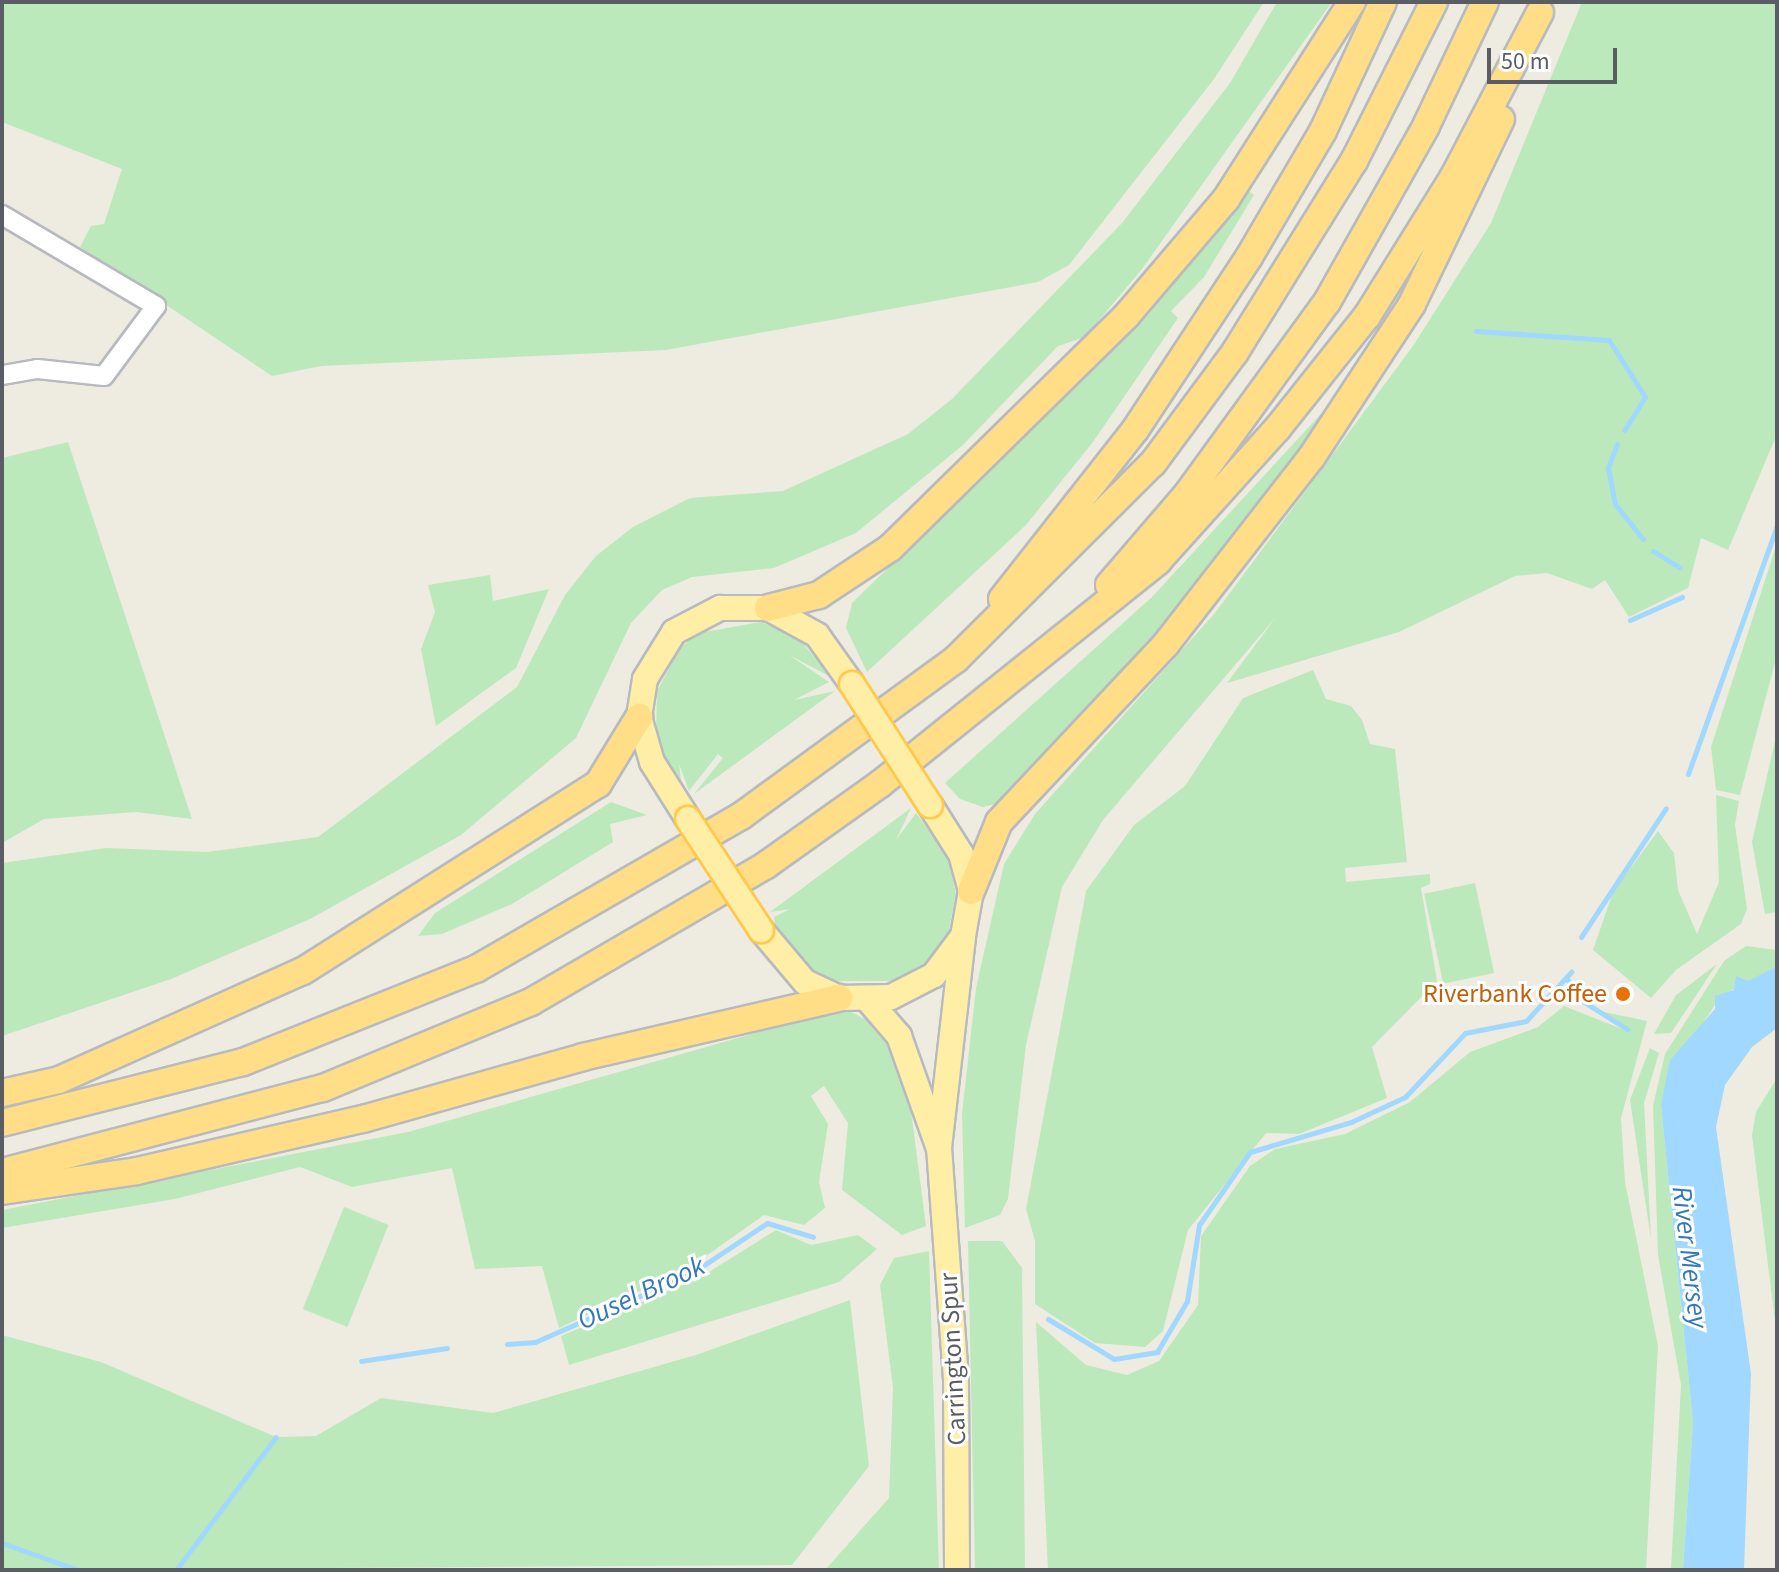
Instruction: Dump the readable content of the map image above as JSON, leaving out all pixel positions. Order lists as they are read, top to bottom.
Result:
{
  "streets": {
    "main road": ["Carrington Spur"]
  },
  "water": ["River Mersey", "Ousel Brook"],
  "places": ["Riverbank Coffee"],
  "scale_bar": "50 m"
}
